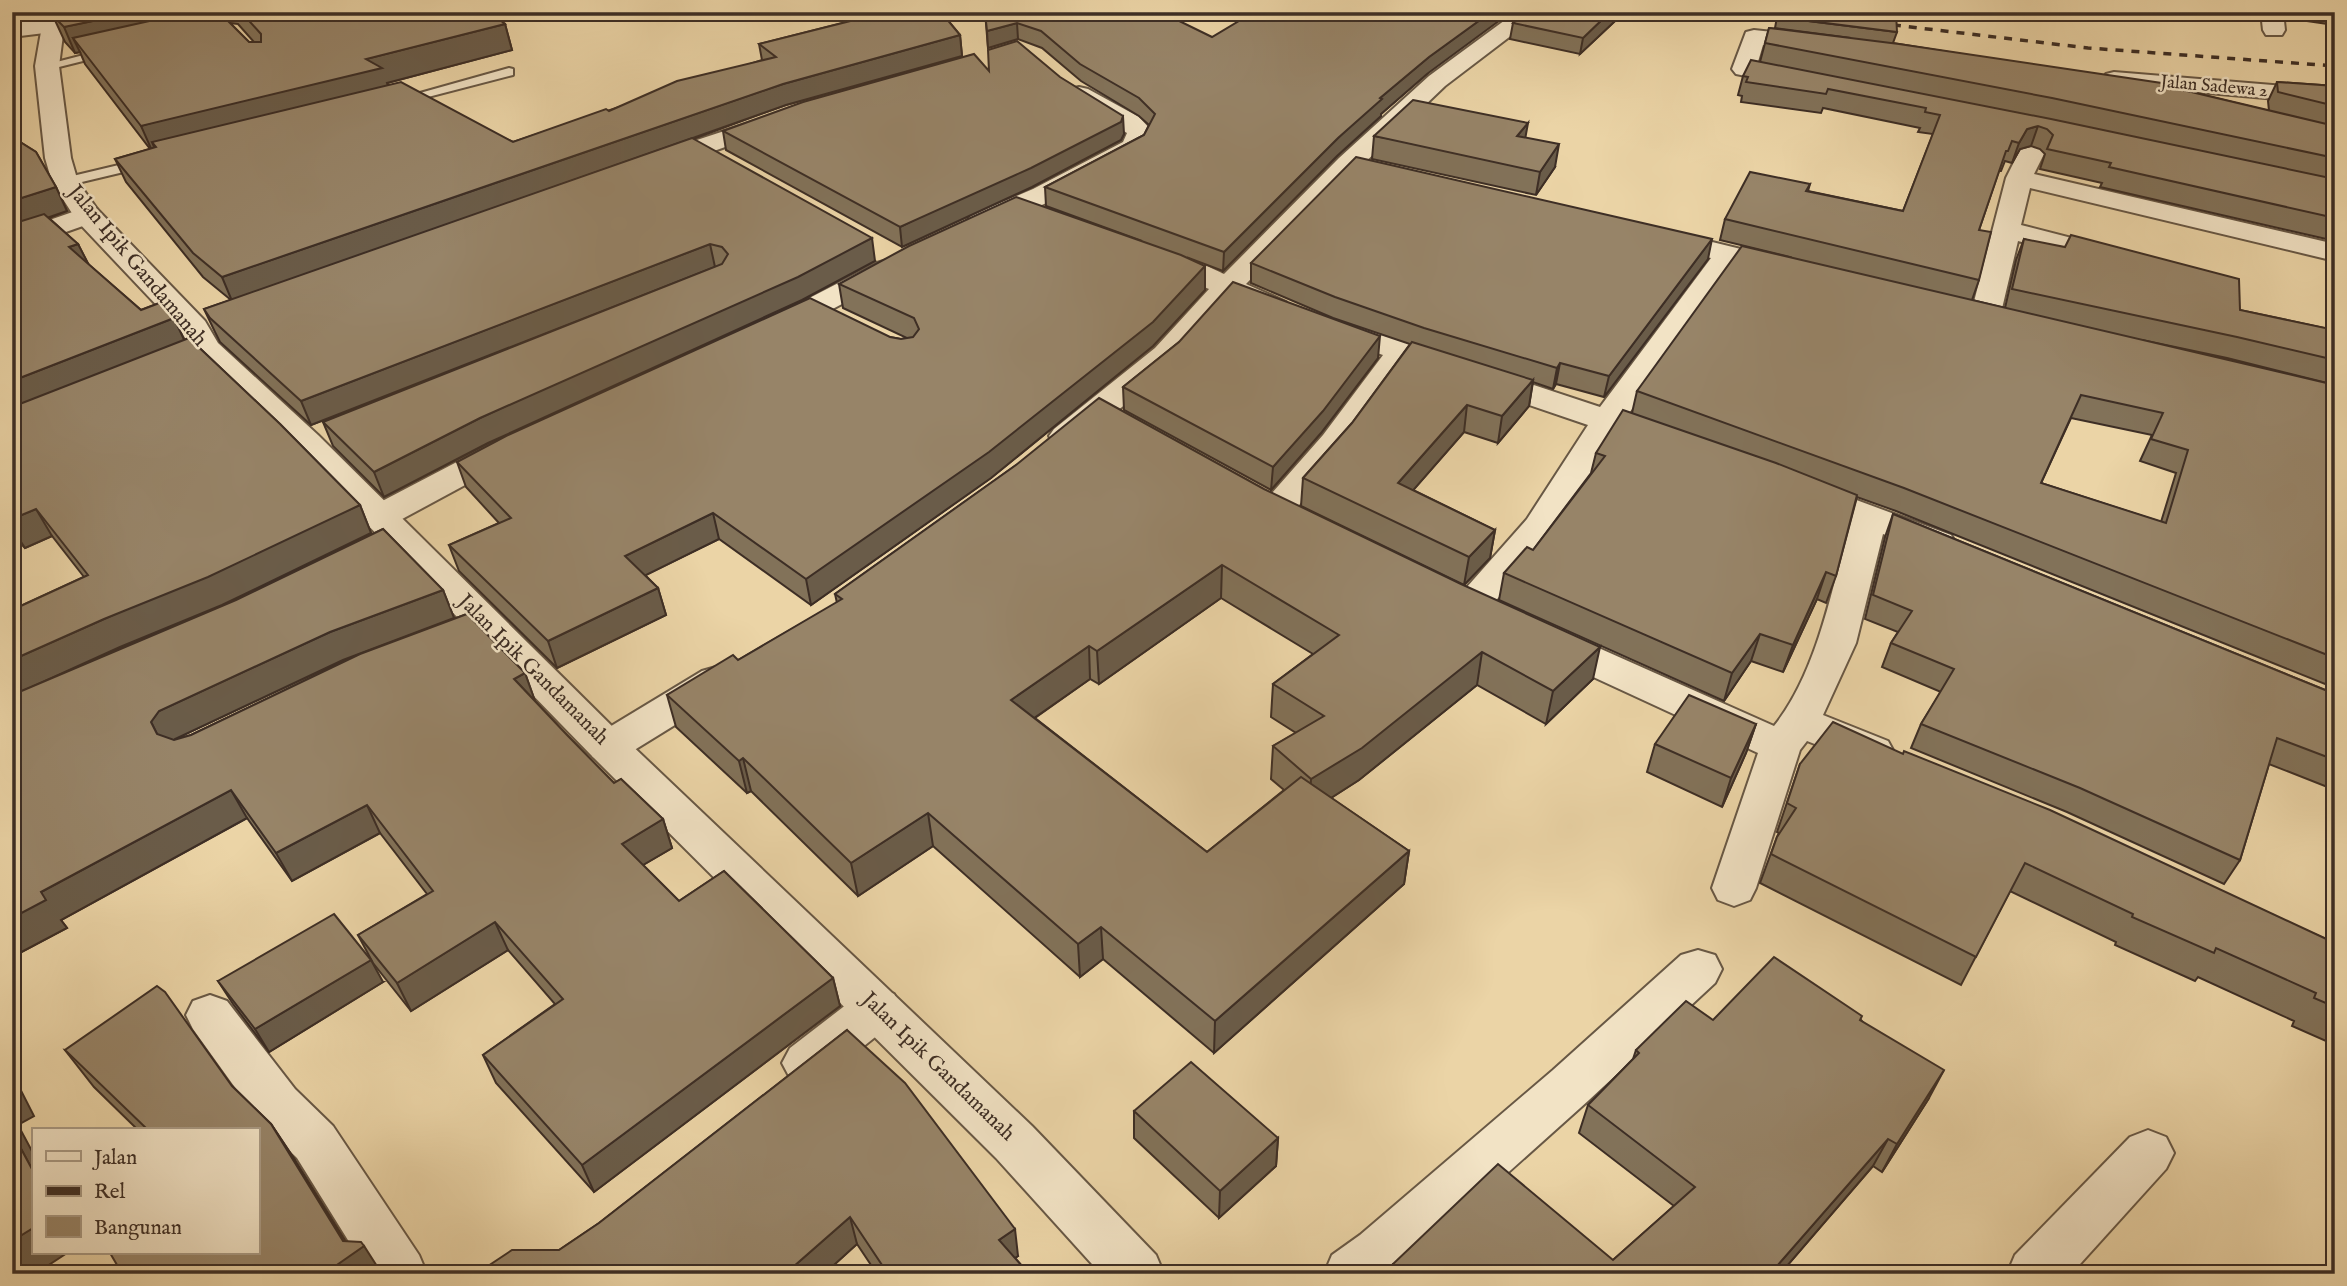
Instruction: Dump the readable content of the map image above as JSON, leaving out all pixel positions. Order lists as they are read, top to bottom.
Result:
{
  "streets": {
    "street": ["Jalan Sadewa 2", "Jalan Ipik Gandamanah"]
  },
  "legend": ["Jalan", "Rel", "Bangunan"]
}
